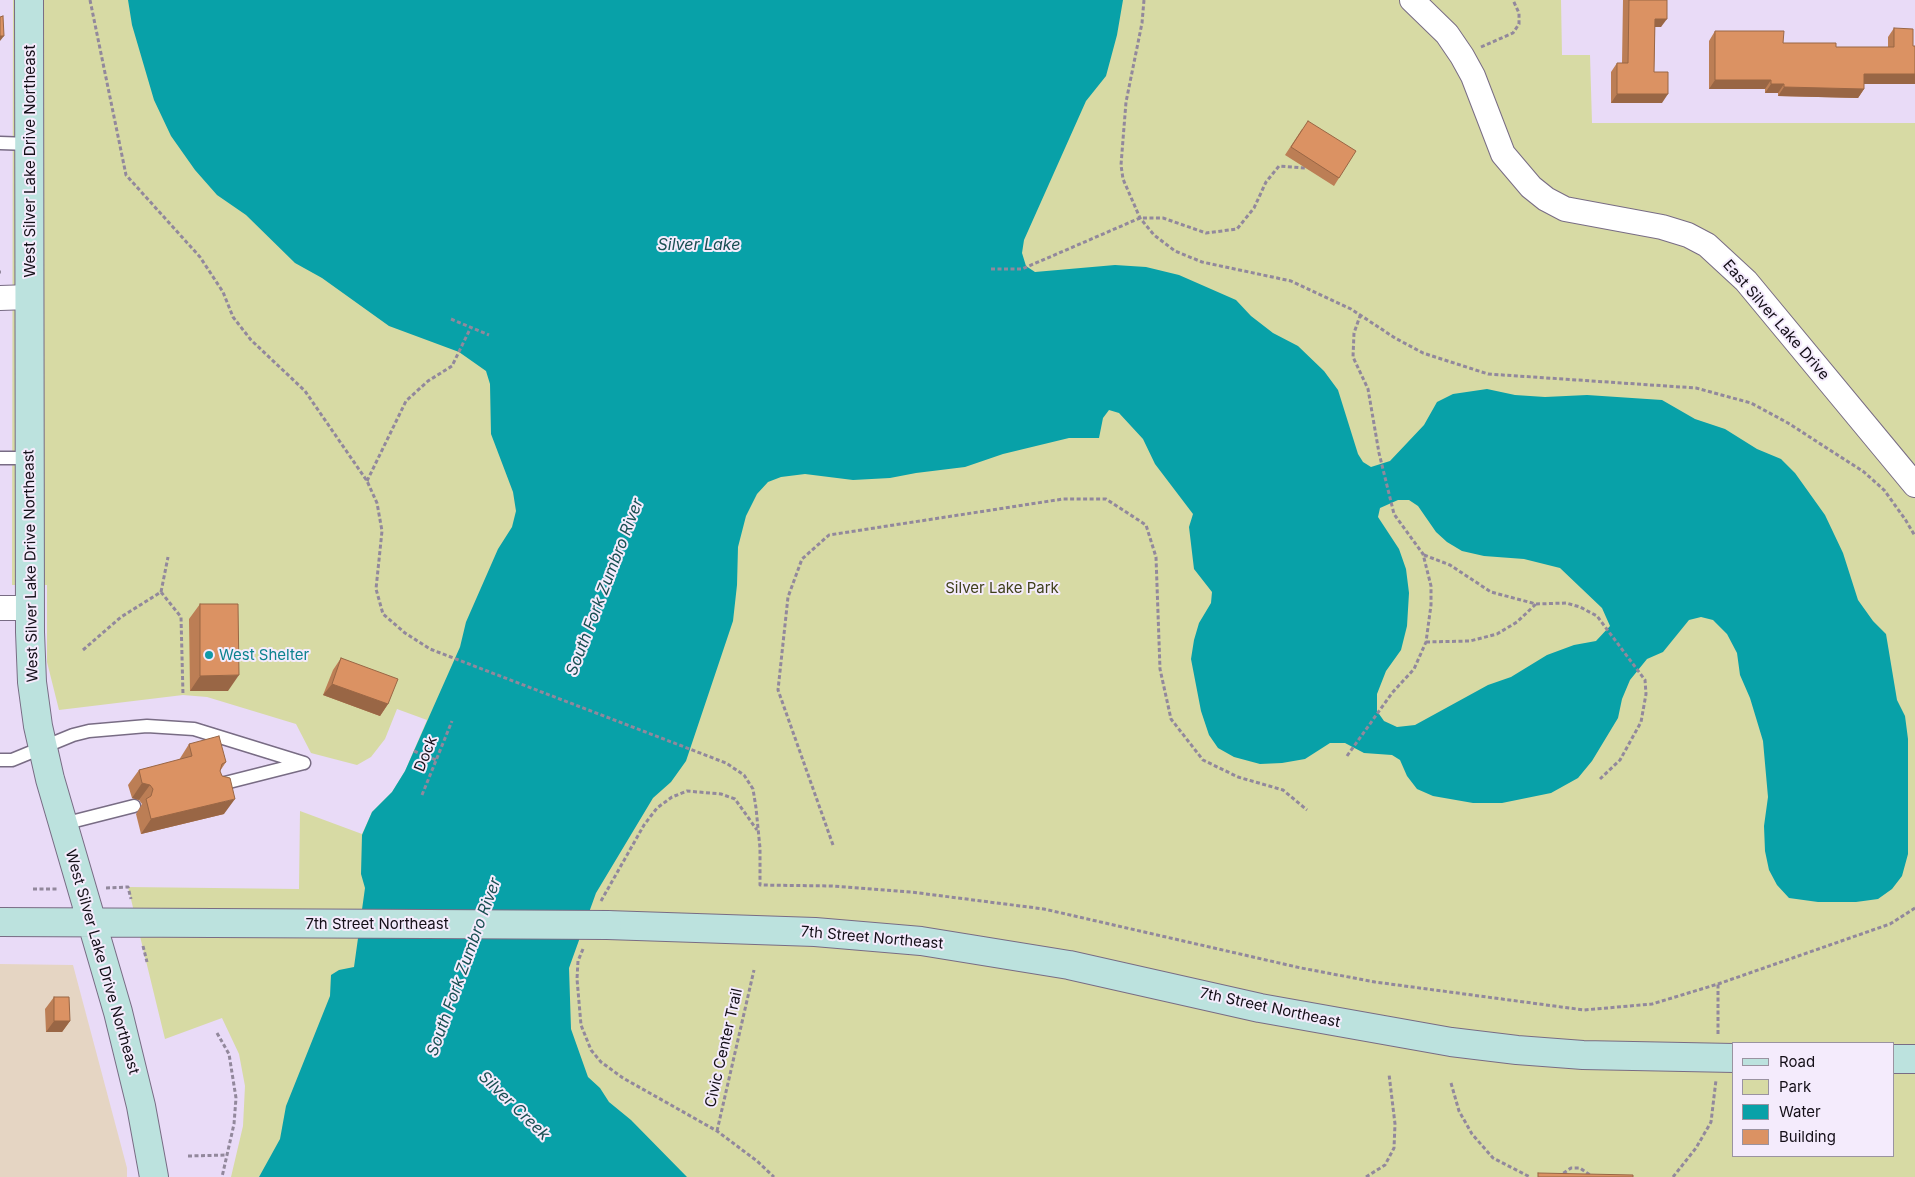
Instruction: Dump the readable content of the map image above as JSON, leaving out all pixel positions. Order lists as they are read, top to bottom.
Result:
{
  "streets": {
    "main road": ["West Silver Lake Drive Northeast", "7th Street Northeast"],
    "street": ["East Silver Lake Drive"],
    "path": ["Dock", "Civic Center Trail"]
  },
  "crossings": [
    ["West Silver Lake Drive Northeast", "7th Street Northeast"]
  ],
  "water": ["Silver Lake", "South Fork Zumbro River", "Silver Creek"],
  "parks": ["Silver Lake Park"],
  "places": ["West Shelter"],
  "legend": [
    "Road",
    "Park",
    "Water",
    "Building"
  ]
}
